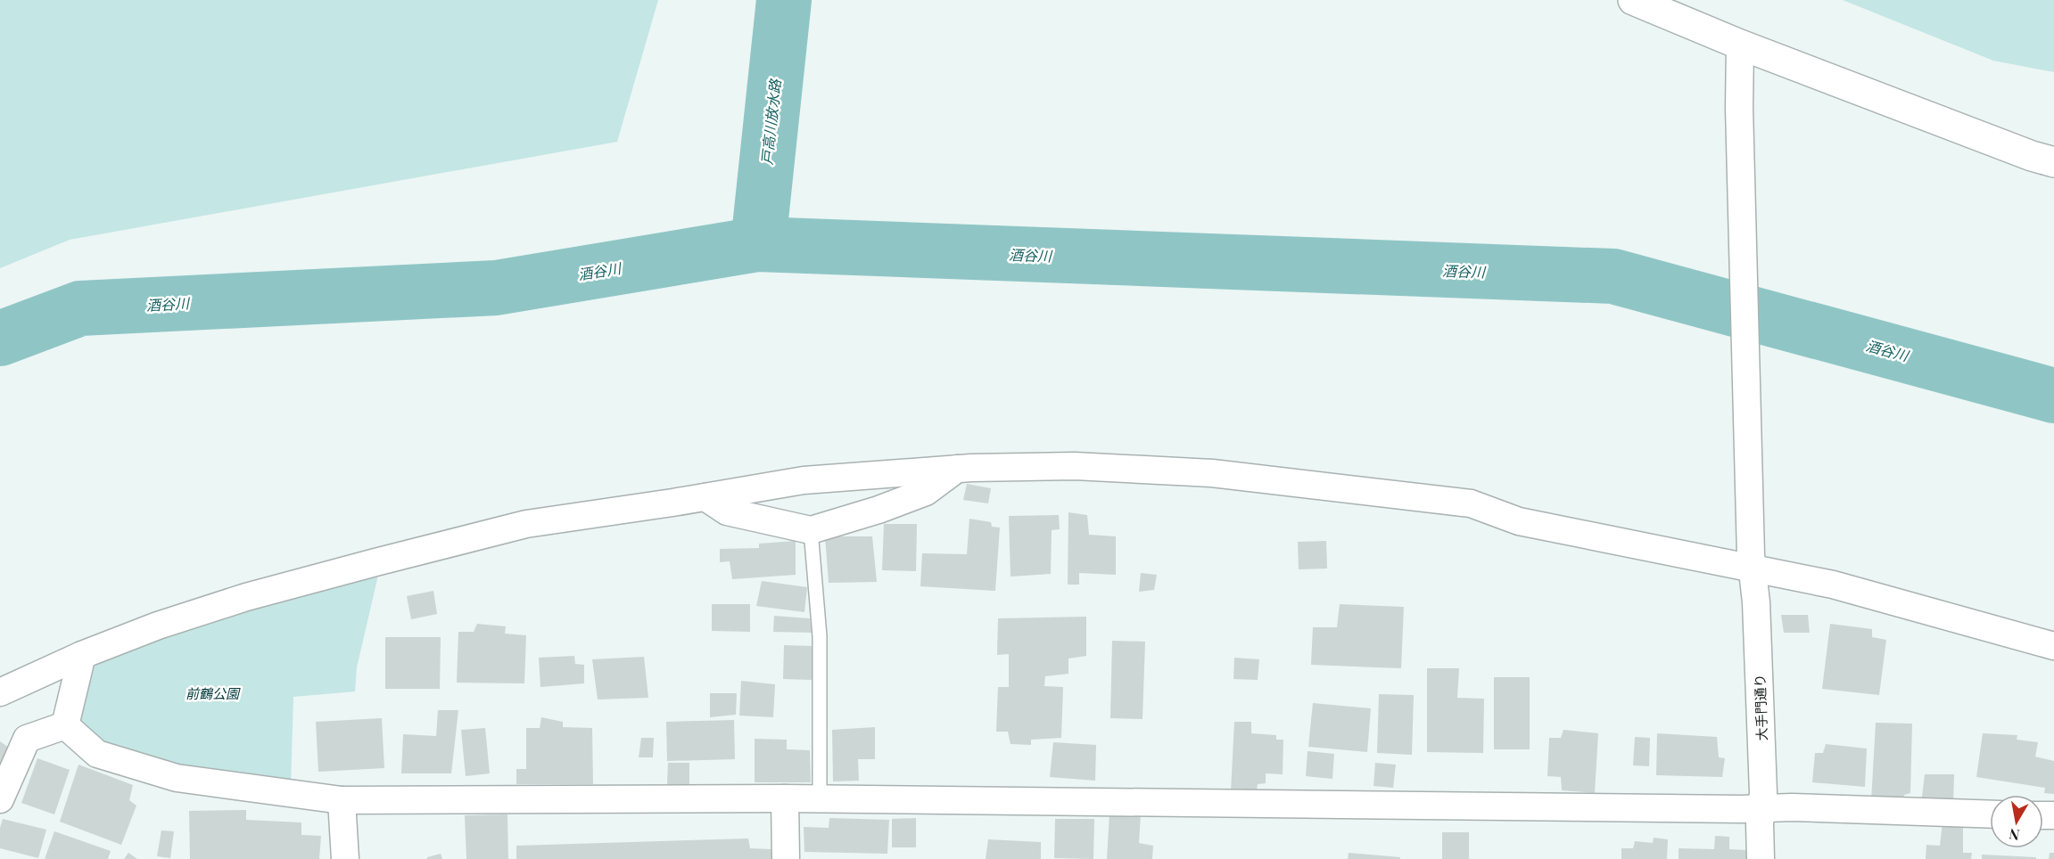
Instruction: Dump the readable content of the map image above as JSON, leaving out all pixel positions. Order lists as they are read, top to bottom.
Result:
{
  "streets": {
    "street": ["大手門通り"]
  },
  "water": ["戸高川放水路", "酒谷川"],
  "parks": ["前鶴公園"],
  "north": "bottom"
}
